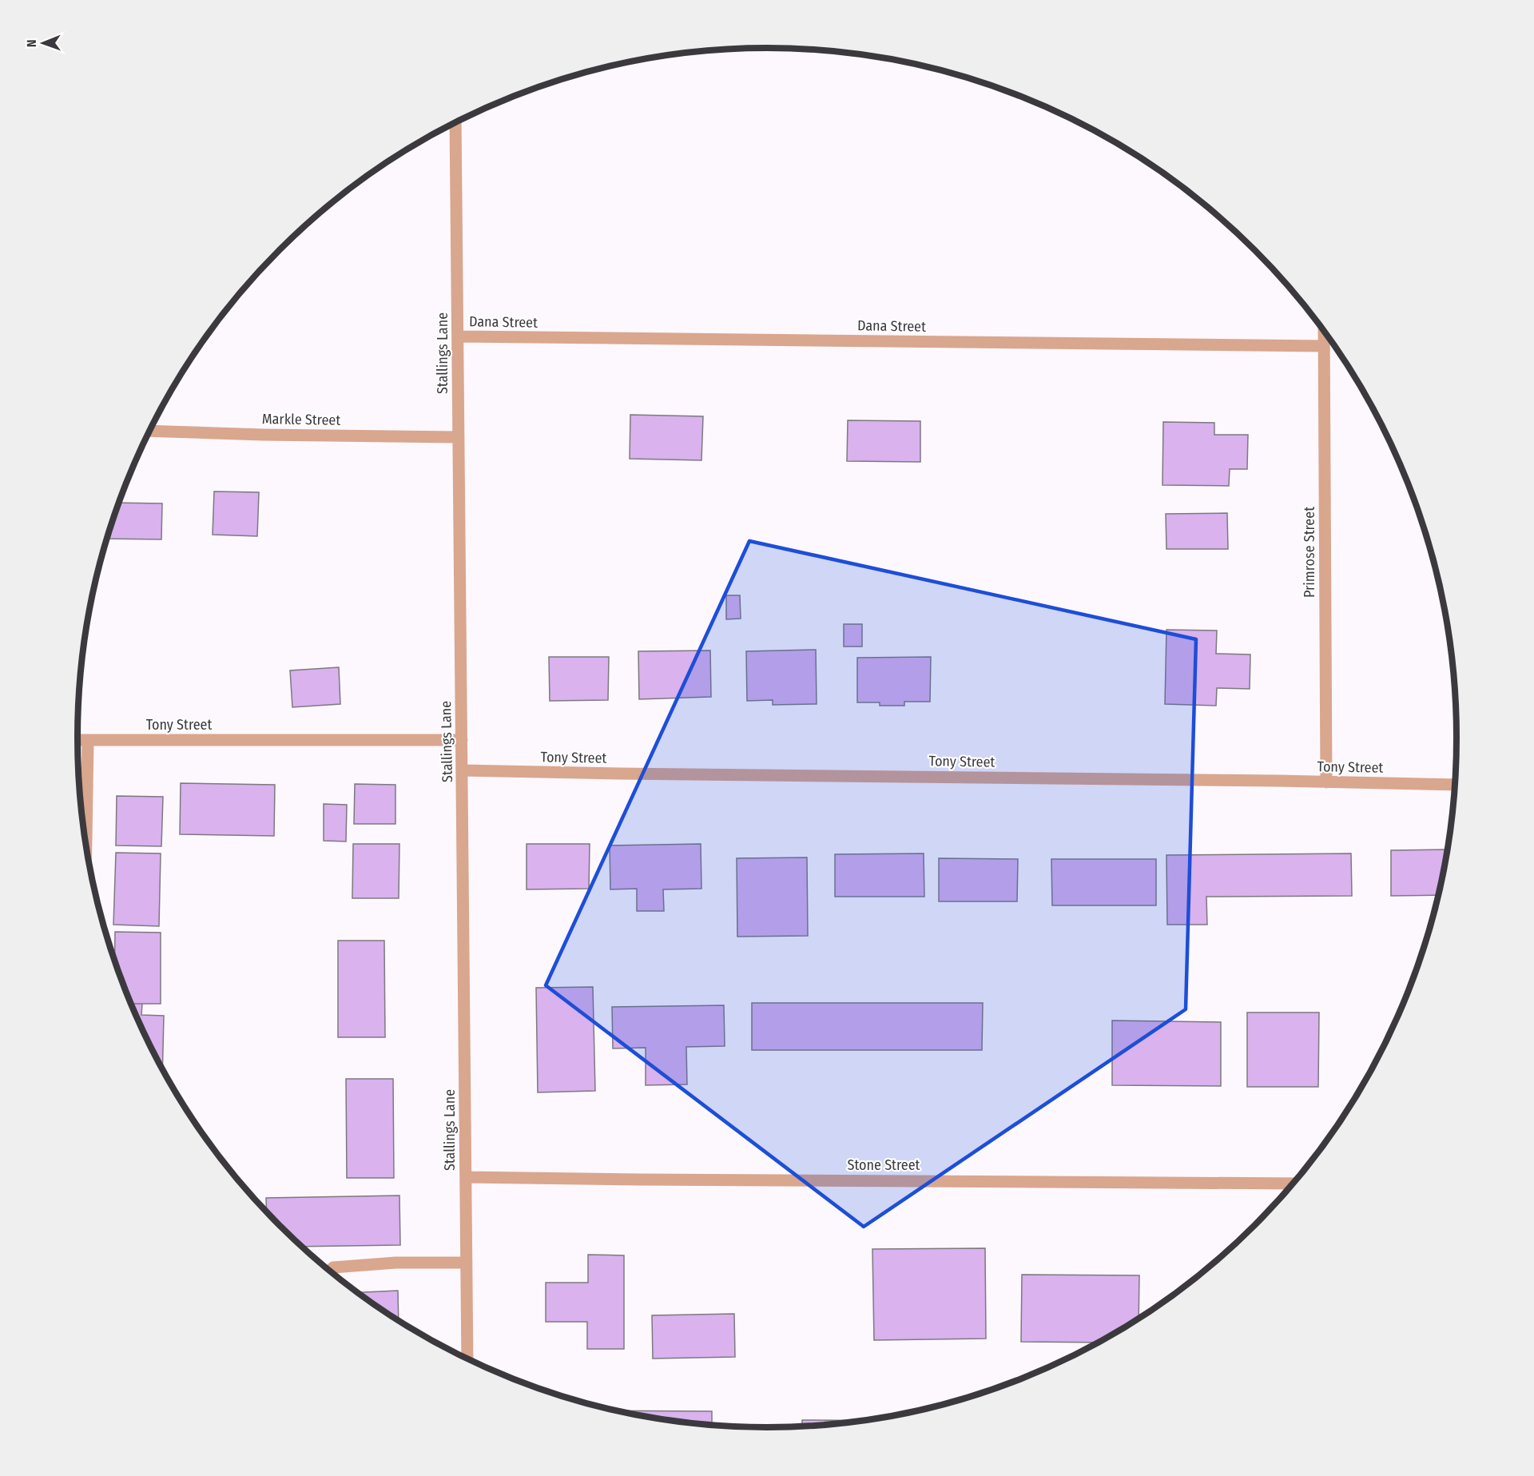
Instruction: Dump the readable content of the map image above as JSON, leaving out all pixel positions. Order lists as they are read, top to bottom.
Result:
{
  "streets": {
    "street": [
      "Dana Street",
      "Stallings Lane",
      "Markle Street",
      "Primrose Street",
      "Tony Street",
      "Stone Street"
    ]
  },
  "crossings": [
    ["Dana Street", "Stallings Lane"],
    ["Dana Street", "Primrose Street"],
    ["Stallings Lane", "Markle Street"],
    ["Stallings Lane", "Tony Street"],
    ["Stallings Lane", "Stone Street"],
    ["Primrose Street", "Tony Street"]
  ],
  "north": "left"
}
